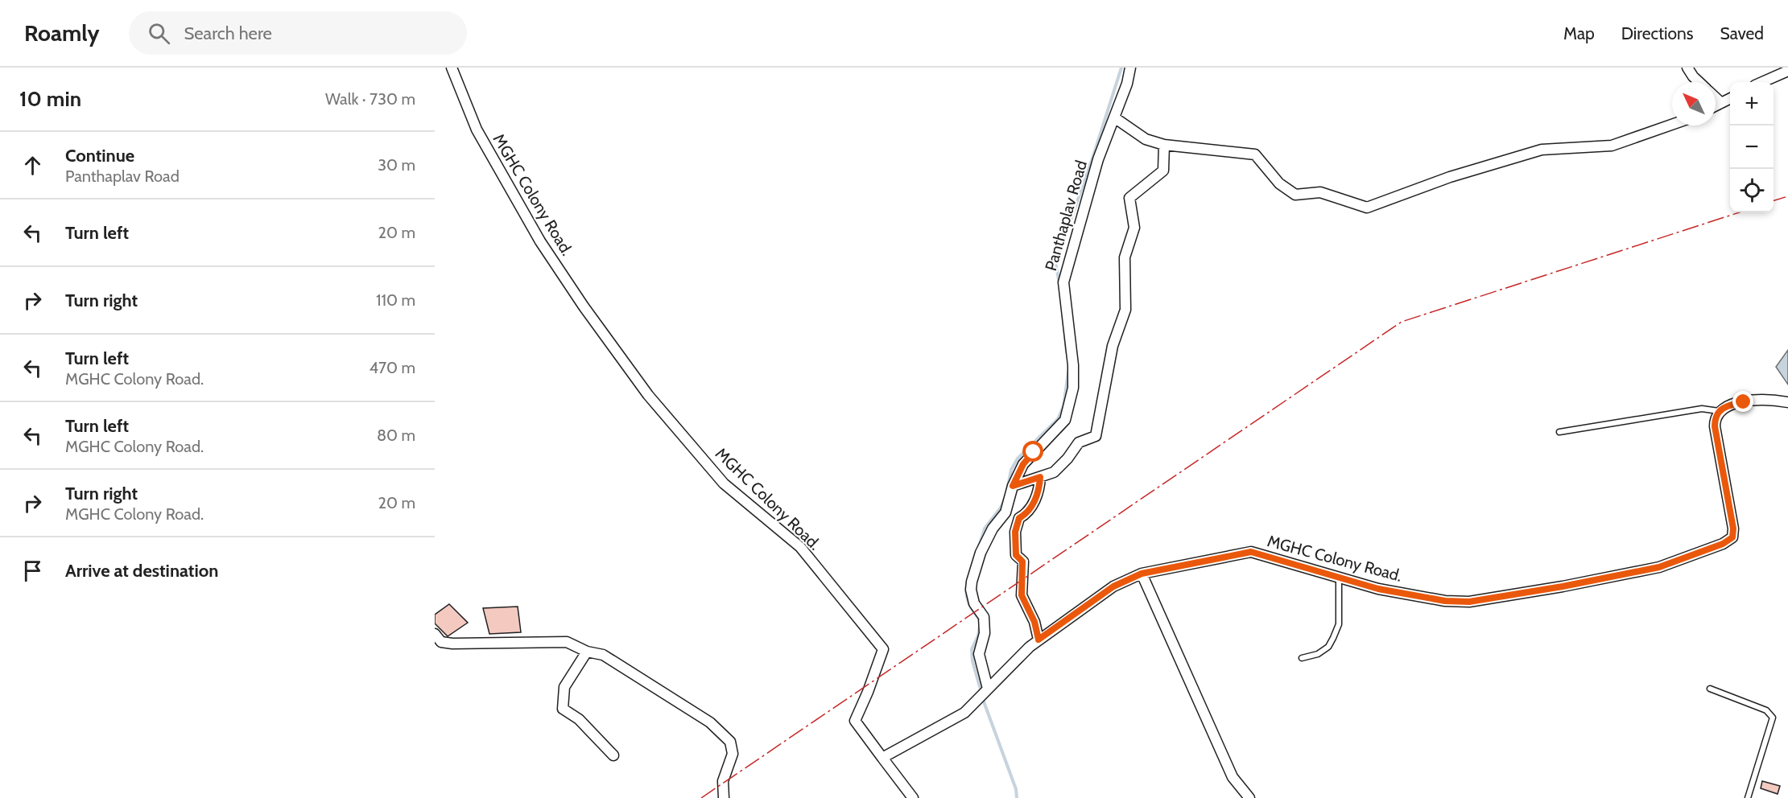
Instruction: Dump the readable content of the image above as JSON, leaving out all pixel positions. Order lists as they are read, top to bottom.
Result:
{
  "streets": {
    "street": ["MGHC Colony Road.", "Panthaplav Road"]
  },
  "crossings": [
    ["MGHC Colony Road.", "Panthaplav Road"]
  ],
  "north": "top left",
  "page": {
    "header": "Roamly",
    "search": "Search here",
    "nav": ["Map", "Directions", "Saved"],
    "heading": ["10 min", "Walk · 730 m"],
    "map_buttons": ["+", "−"],
    "list": [
      ["Continue", "Panthaplav Road", "30 m"],
      ["Turn left", "20 m"],
      ["Turn right", "110 m"],
      ["Turn left", "MGHC Colony Road.", "470 m"],
      ["Turn left", "MGHC Colony Road.", "80 m"],
      ["Turn right", "MGHC Colony Road.", "20 m"],
      "Arrive at destination"
    ]
  }
}
